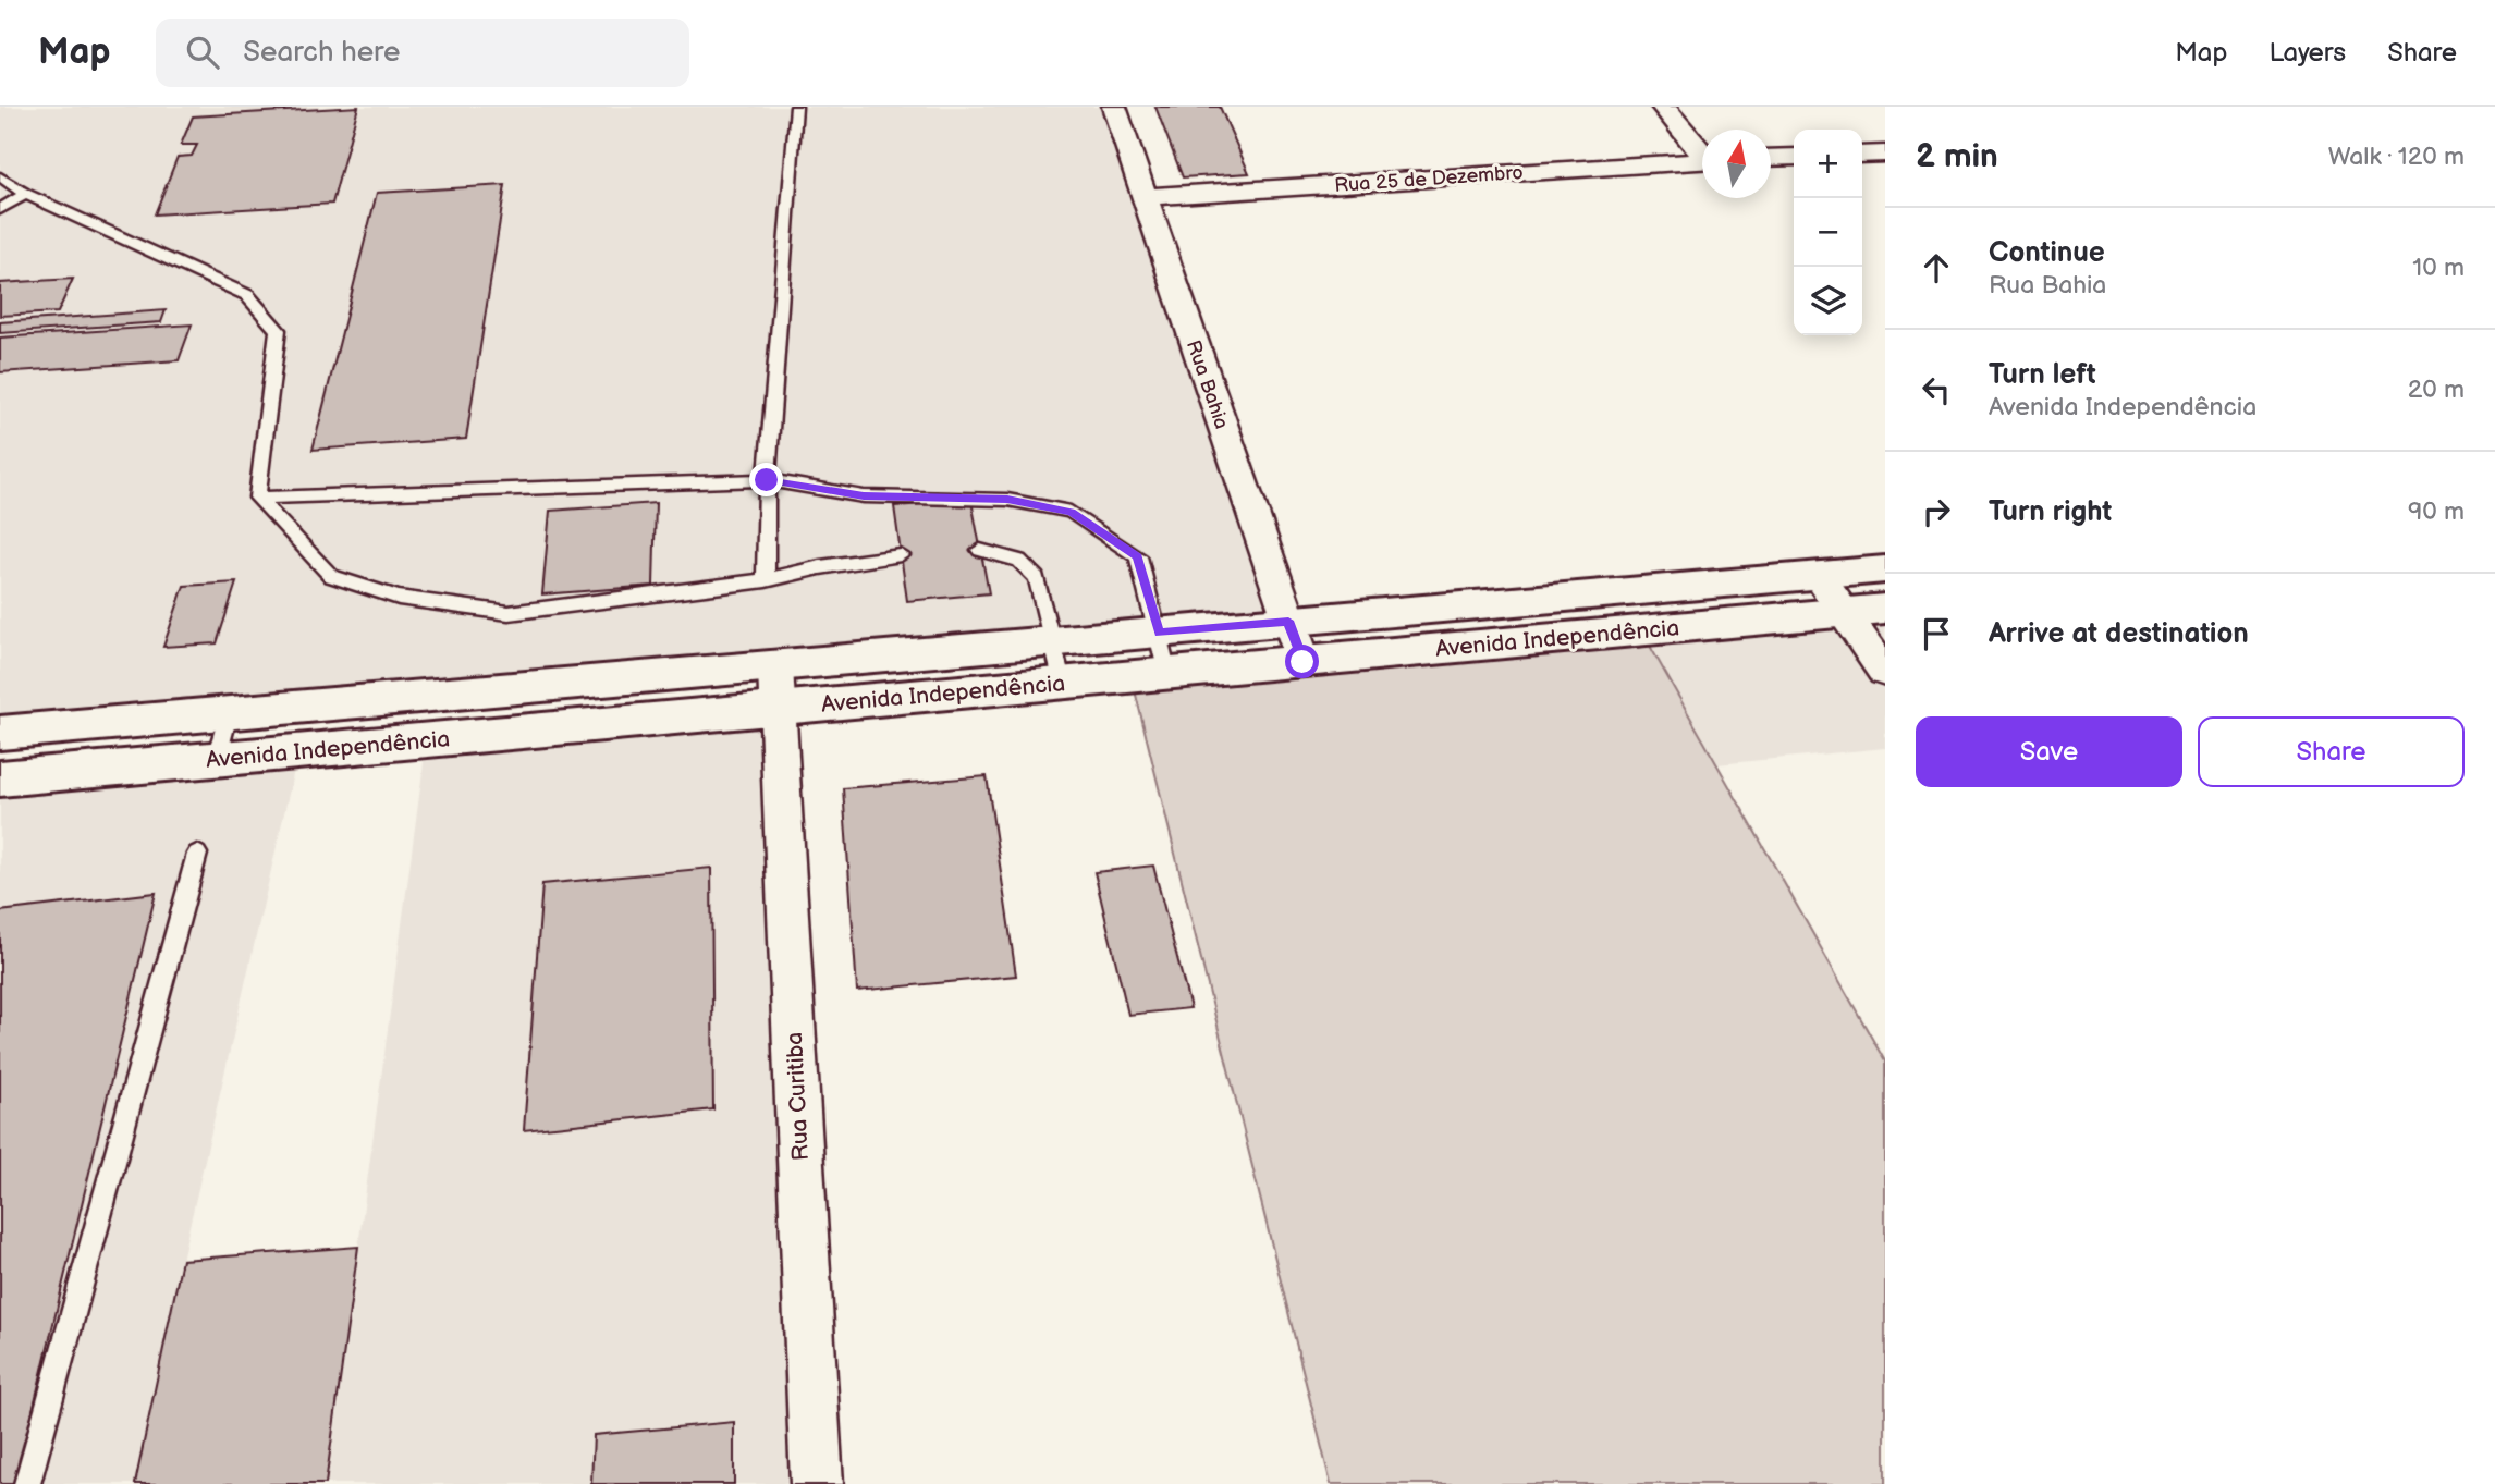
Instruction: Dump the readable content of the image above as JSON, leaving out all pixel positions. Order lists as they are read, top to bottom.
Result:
{
  "streets": {
    "main road": ["Avenida Independência"],
    "street": ["Rua 25 de Dezembro", "Rua Bahia", "Rua Curitiba"]
  },
  "crossings": [
    ["Rua 25 de Dezembro", "Rua Bahia"],
    ["Rua Bahia", "Avenida Independência"],
    ["Avenida Independência", "Rua Curitiba"]
  ],
  "north": "top",
  "page": {
    "header": "Map",
    "search": "Search here",
    "nav": ["Map", "Layers", "Share"],
    "heading": ["2 min", "Walk · 120 m"],
    "map_buttons": ["+", "−"],
    "list": [
      ["Continue", "Rua Bahia", "10 m"],
      ["Turn left", "Avenida Independência", "20 m"],
      ["Turn right", "90 m"],
      "Arrive at destination"
    ],
    "buttons": ["Save", "Share"]
  }
}
